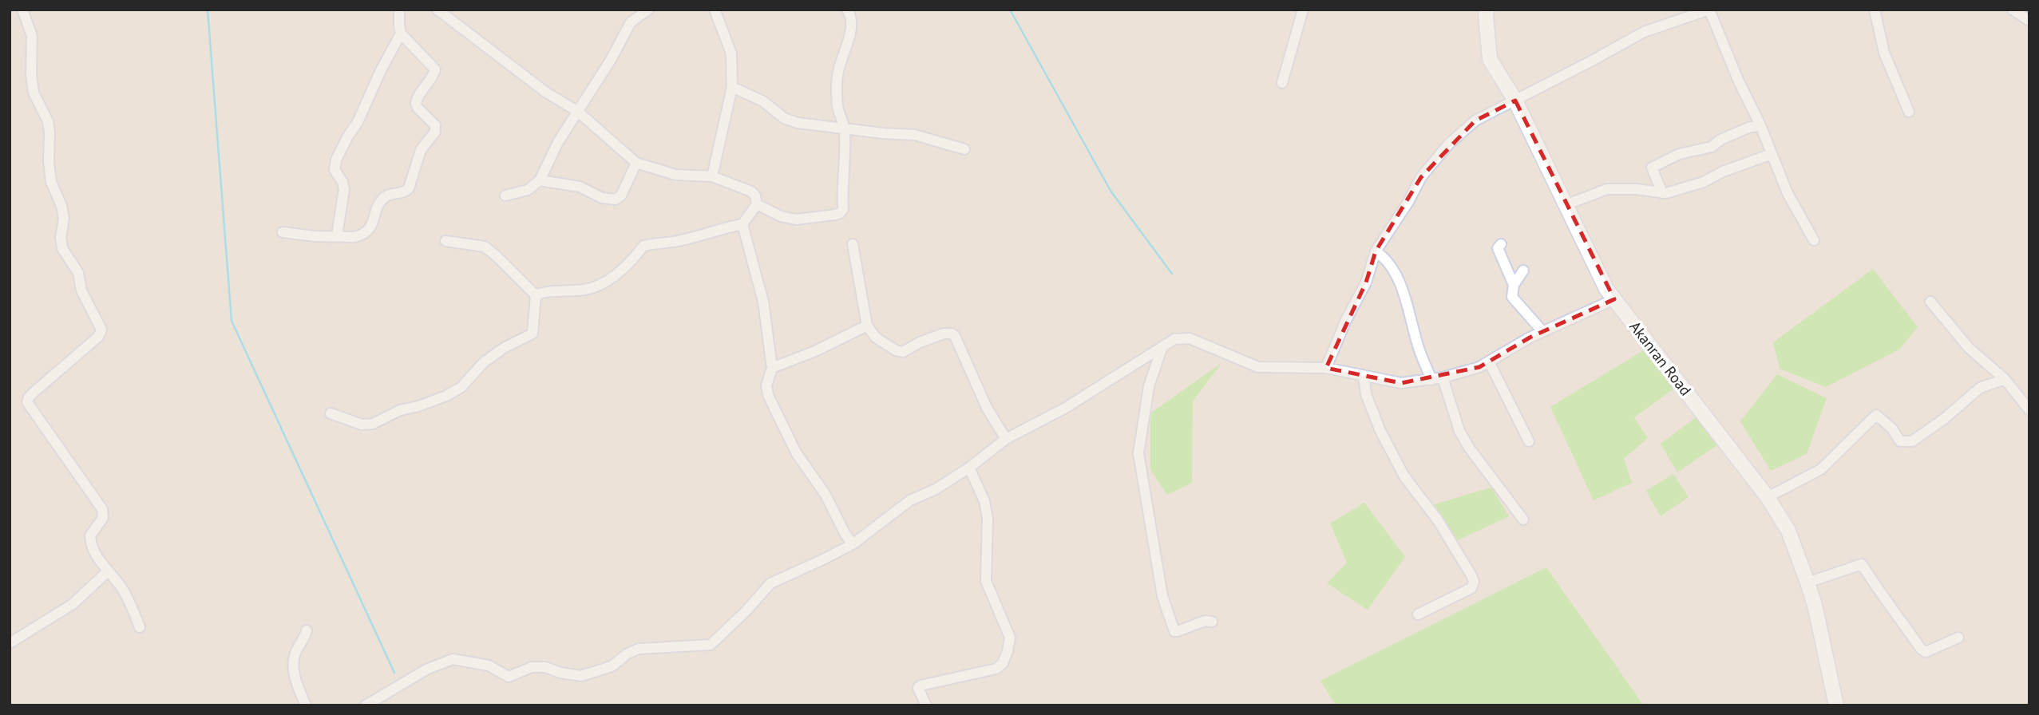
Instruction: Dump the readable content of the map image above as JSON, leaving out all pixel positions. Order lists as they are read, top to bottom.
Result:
{
  "streets": {
    "main road": ["Akanran Road"]
  }
}
